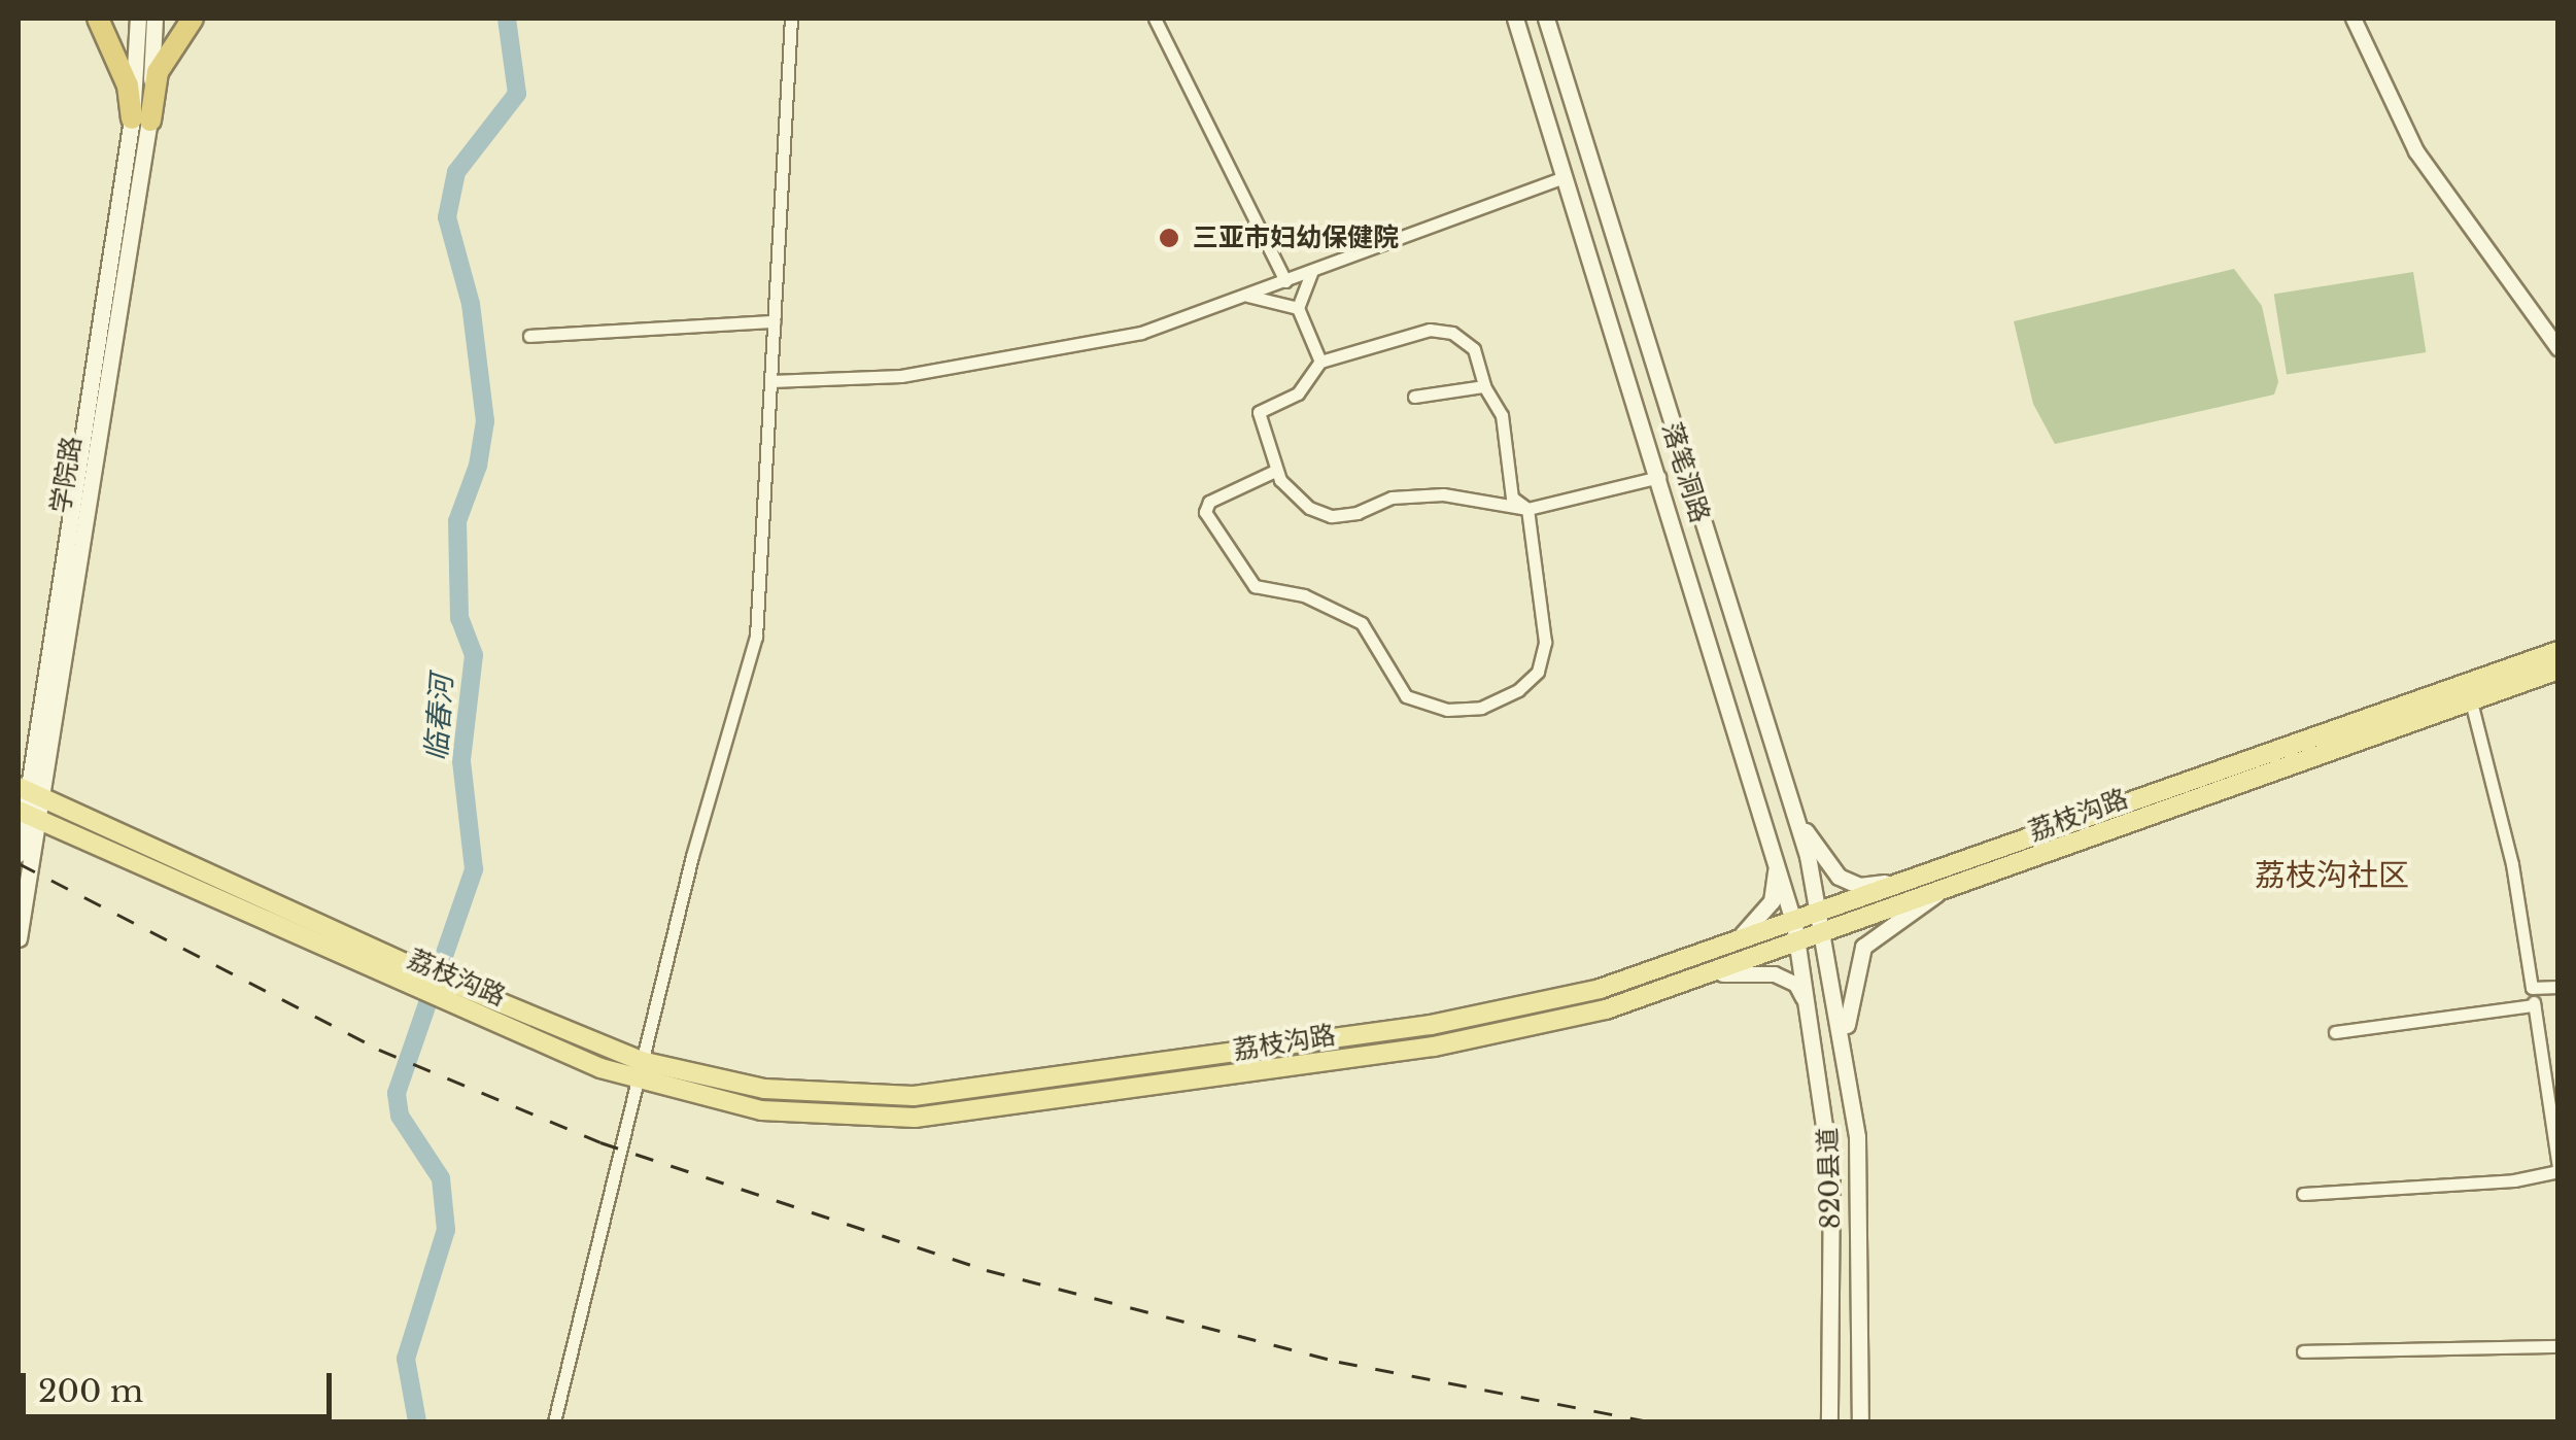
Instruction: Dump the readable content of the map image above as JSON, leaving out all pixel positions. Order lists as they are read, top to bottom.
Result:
{
  "streets": {
    "main road": [
      "落笔洞路",
      "学院路",
      "荔枝沟路",
      "820县道"
    ]
  },
  "crossings": [
    ["落笔洞路", "荔枝沟路"],
    ["落笔洞路", "820县道"],
    ["学院路", "荔枝沟路"],
    ["荔枝沟路", "820县道"]
  ],
  "districts": ["荔枝沟社区"],
  "water": ["临春河"],
  "places": ["三亚市妇幼保健院"],
  "scale_bar": "200 m"
}
